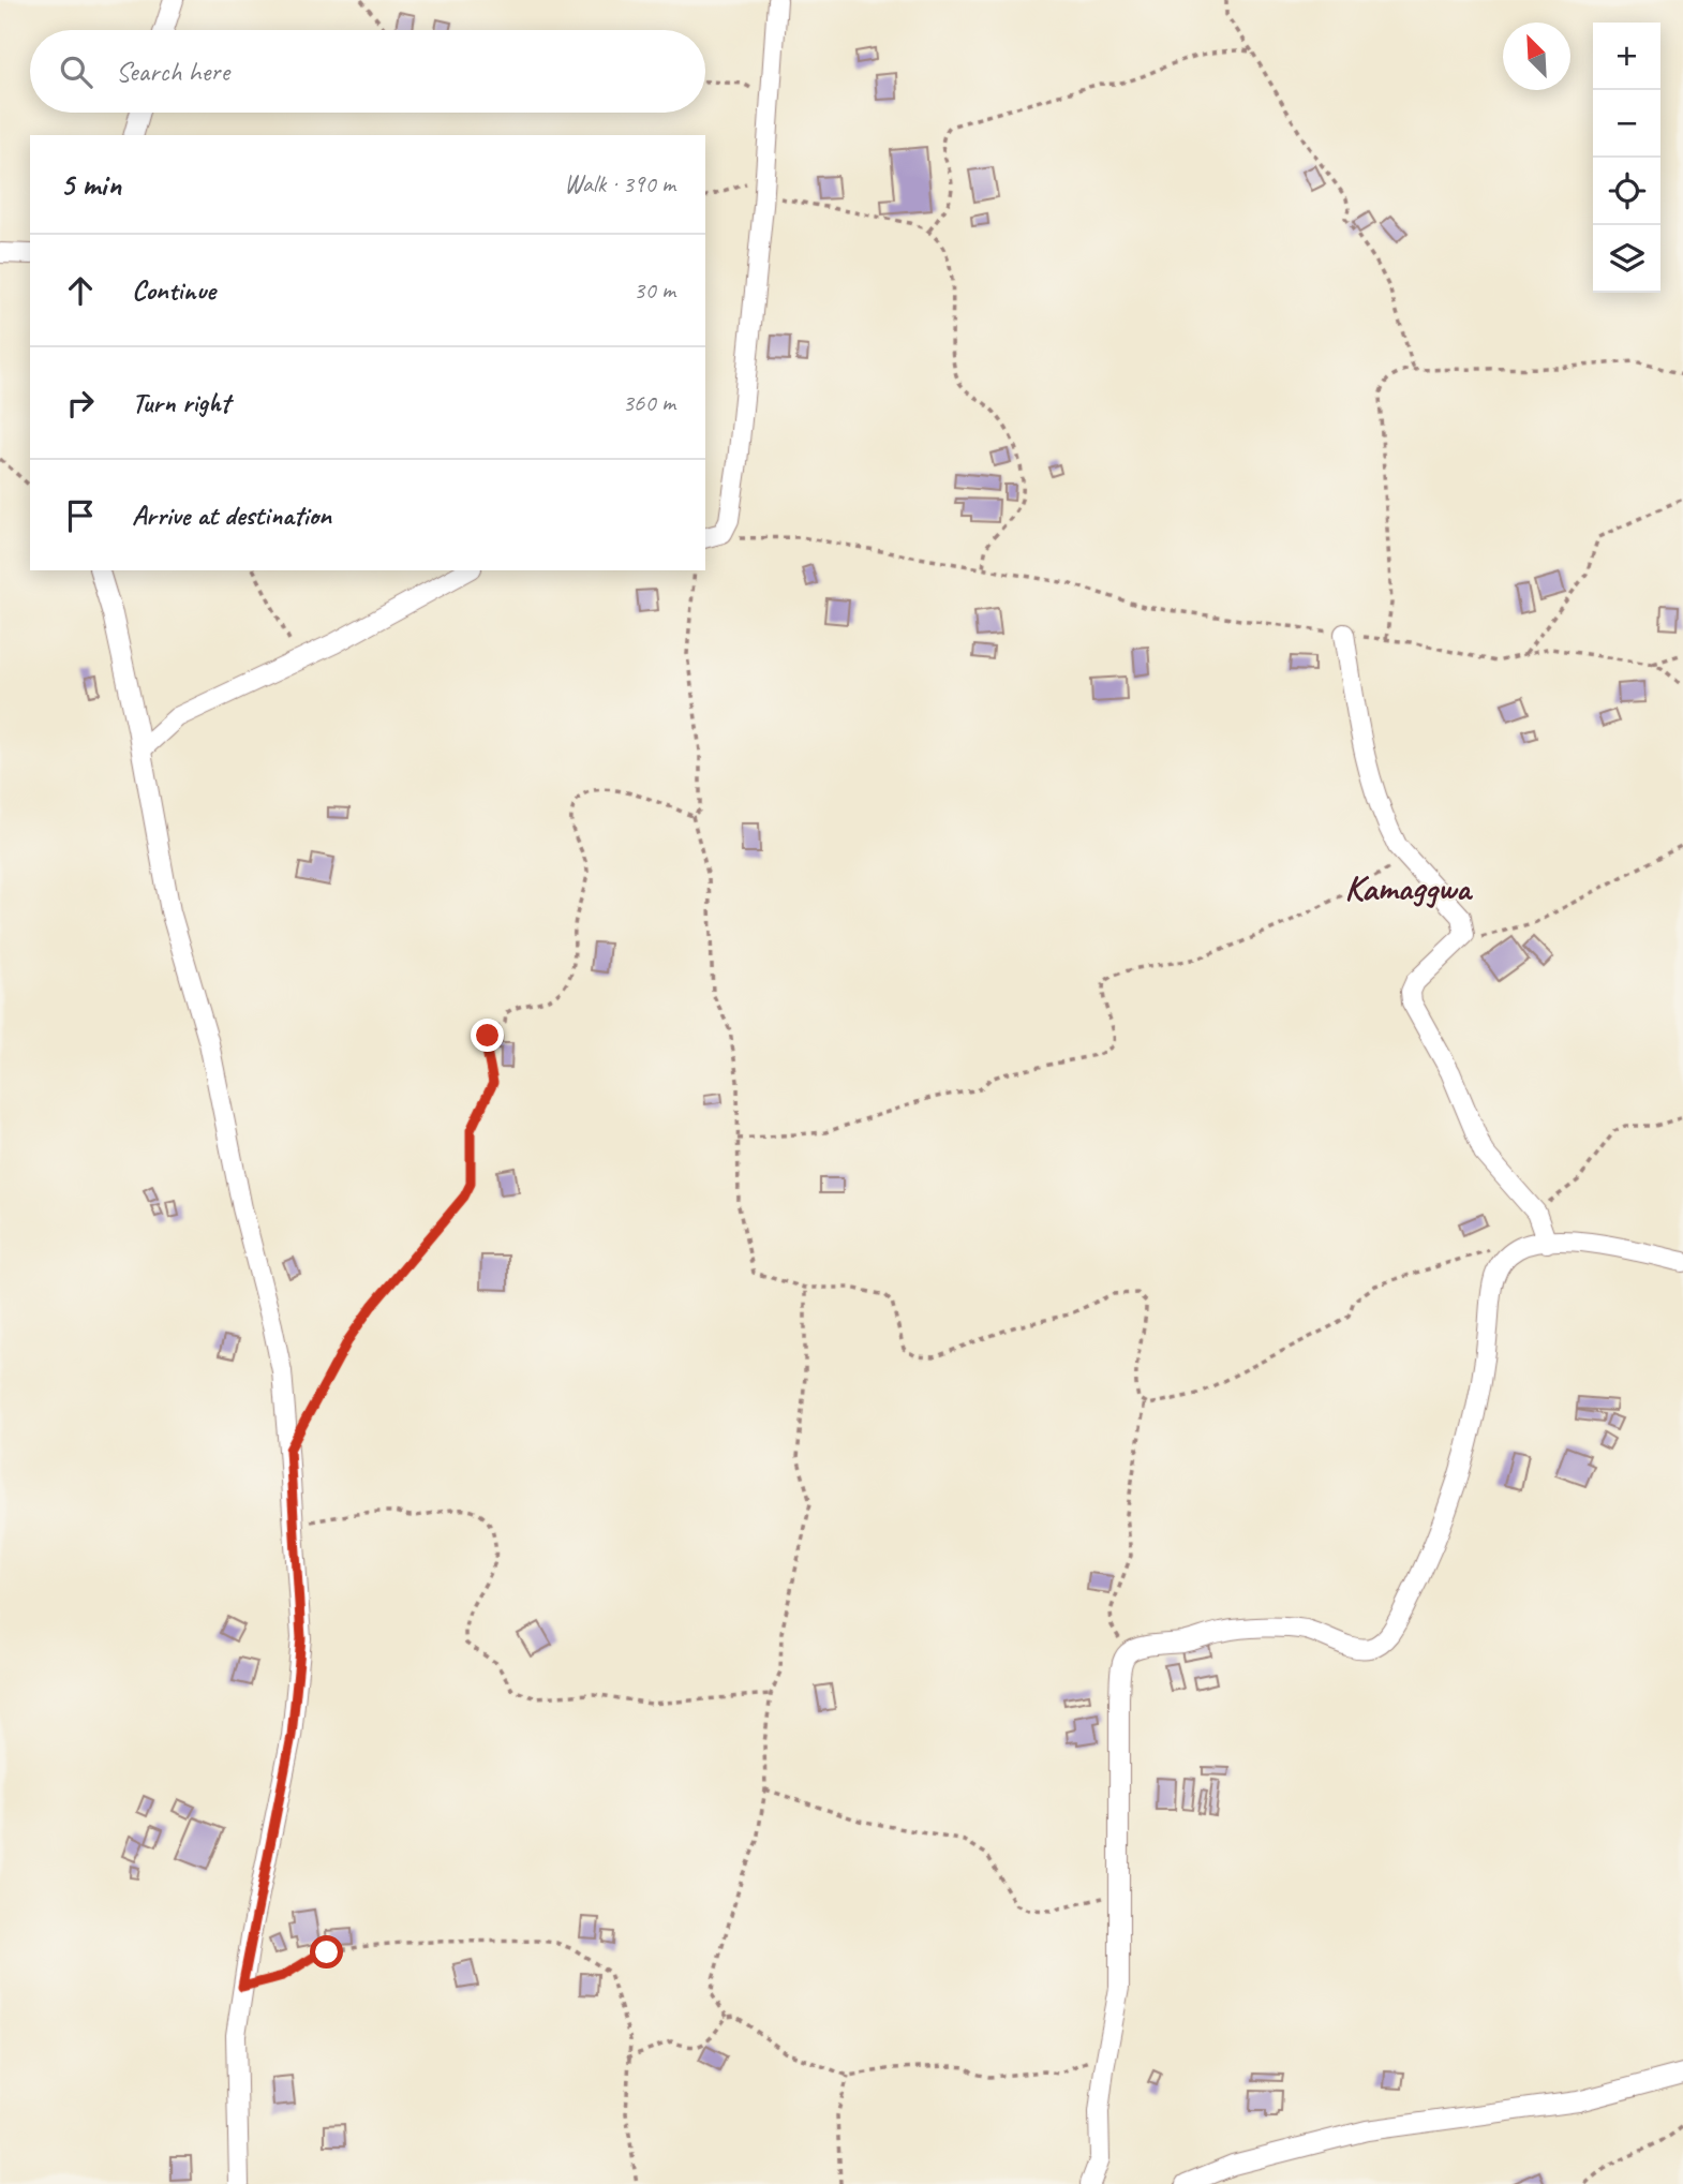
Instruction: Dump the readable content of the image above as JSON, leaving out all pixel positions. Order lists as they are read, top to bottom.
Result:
{
  "districts": ["Kamaggwa"],
  "north": "top left",
  "page": {
    "map_buttons": ["+", "−"],
    "search": "Search here",
    "heading": ["5 min", "Walk · 390 m"],
    "list": [
      ["Continue", "30 m"],
      ["Turn right", "360 m"],
      "Arrive at destination"
    ]
  }
}
